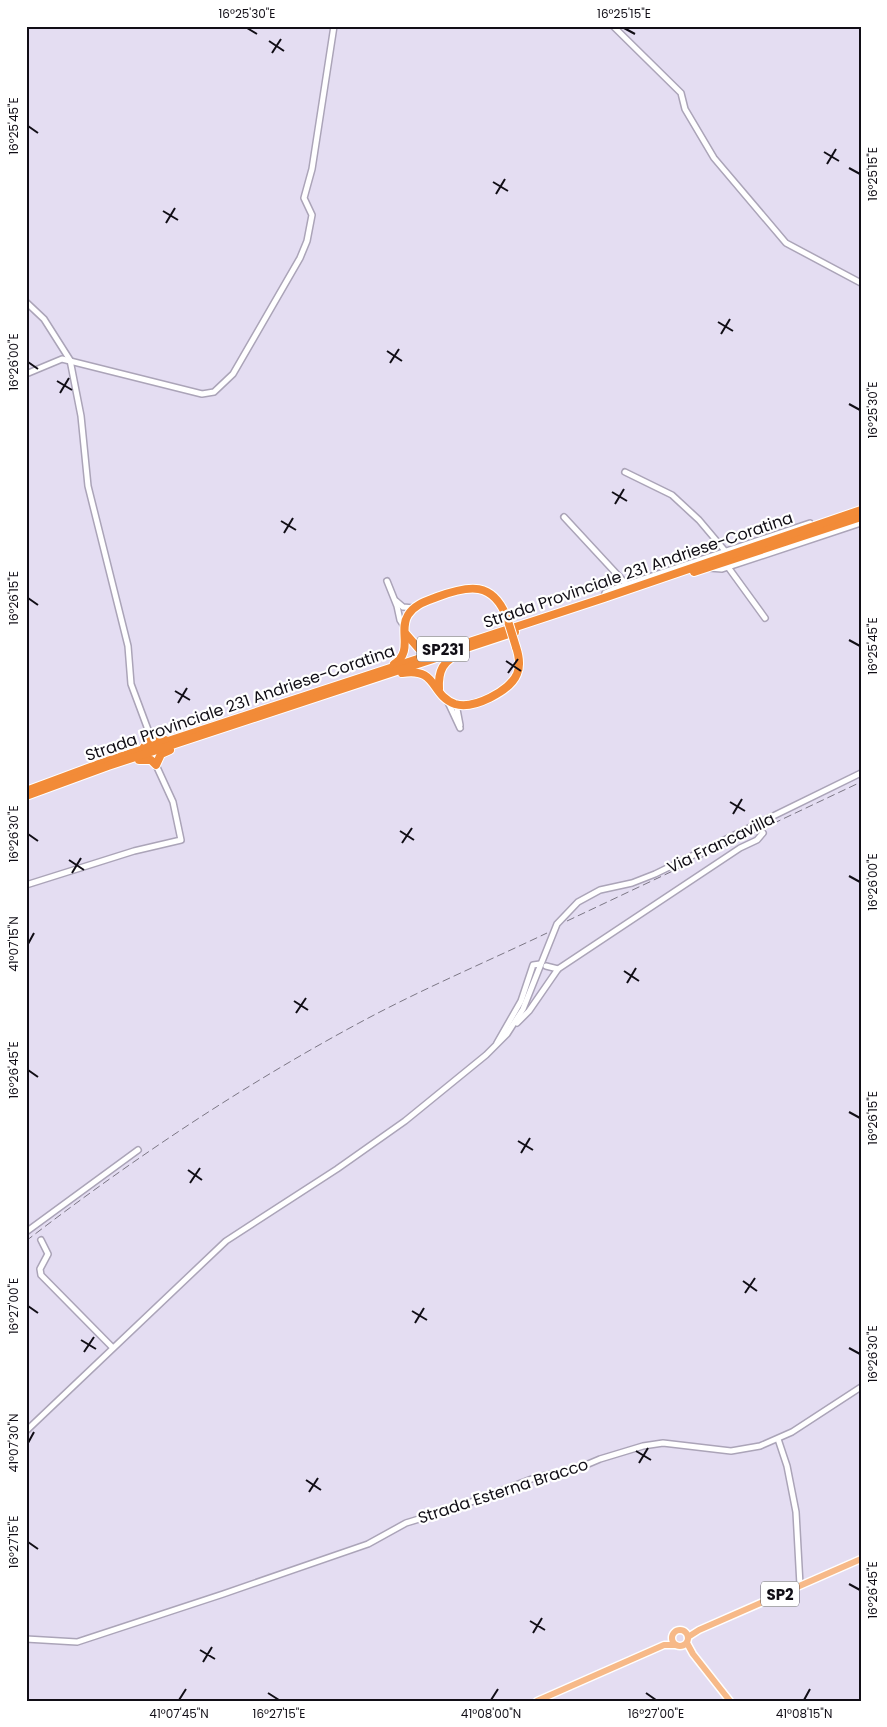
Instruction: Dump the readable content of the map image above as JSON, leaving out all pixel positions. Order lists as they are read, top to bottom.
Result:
{
  "streets": {
    "highway": ["Strada Provinciale 231 Andriese-Coratina", "SP231"],
    "main road": ["SP2"],
    "street": ["Via Francavilla", "Strada Esterna Bracco"]
  },
  "coordinates": [
    "16°25'30\"E",
    "16°25'15\"E",
    "16°25'45\"E",
    "16°26'00\"E",
    "16°26'15\"E",
    "16°26'30\"E",
    "41°07'15\"N",
    "16°26'45\"E",
    "16°27'00\"E",
    "41°07'30\"N",
    "16°27'15\"E",
    "41°07'45\"N",
    "41°08'00\"N",
    "41°08'15\"N"
  ]
}
